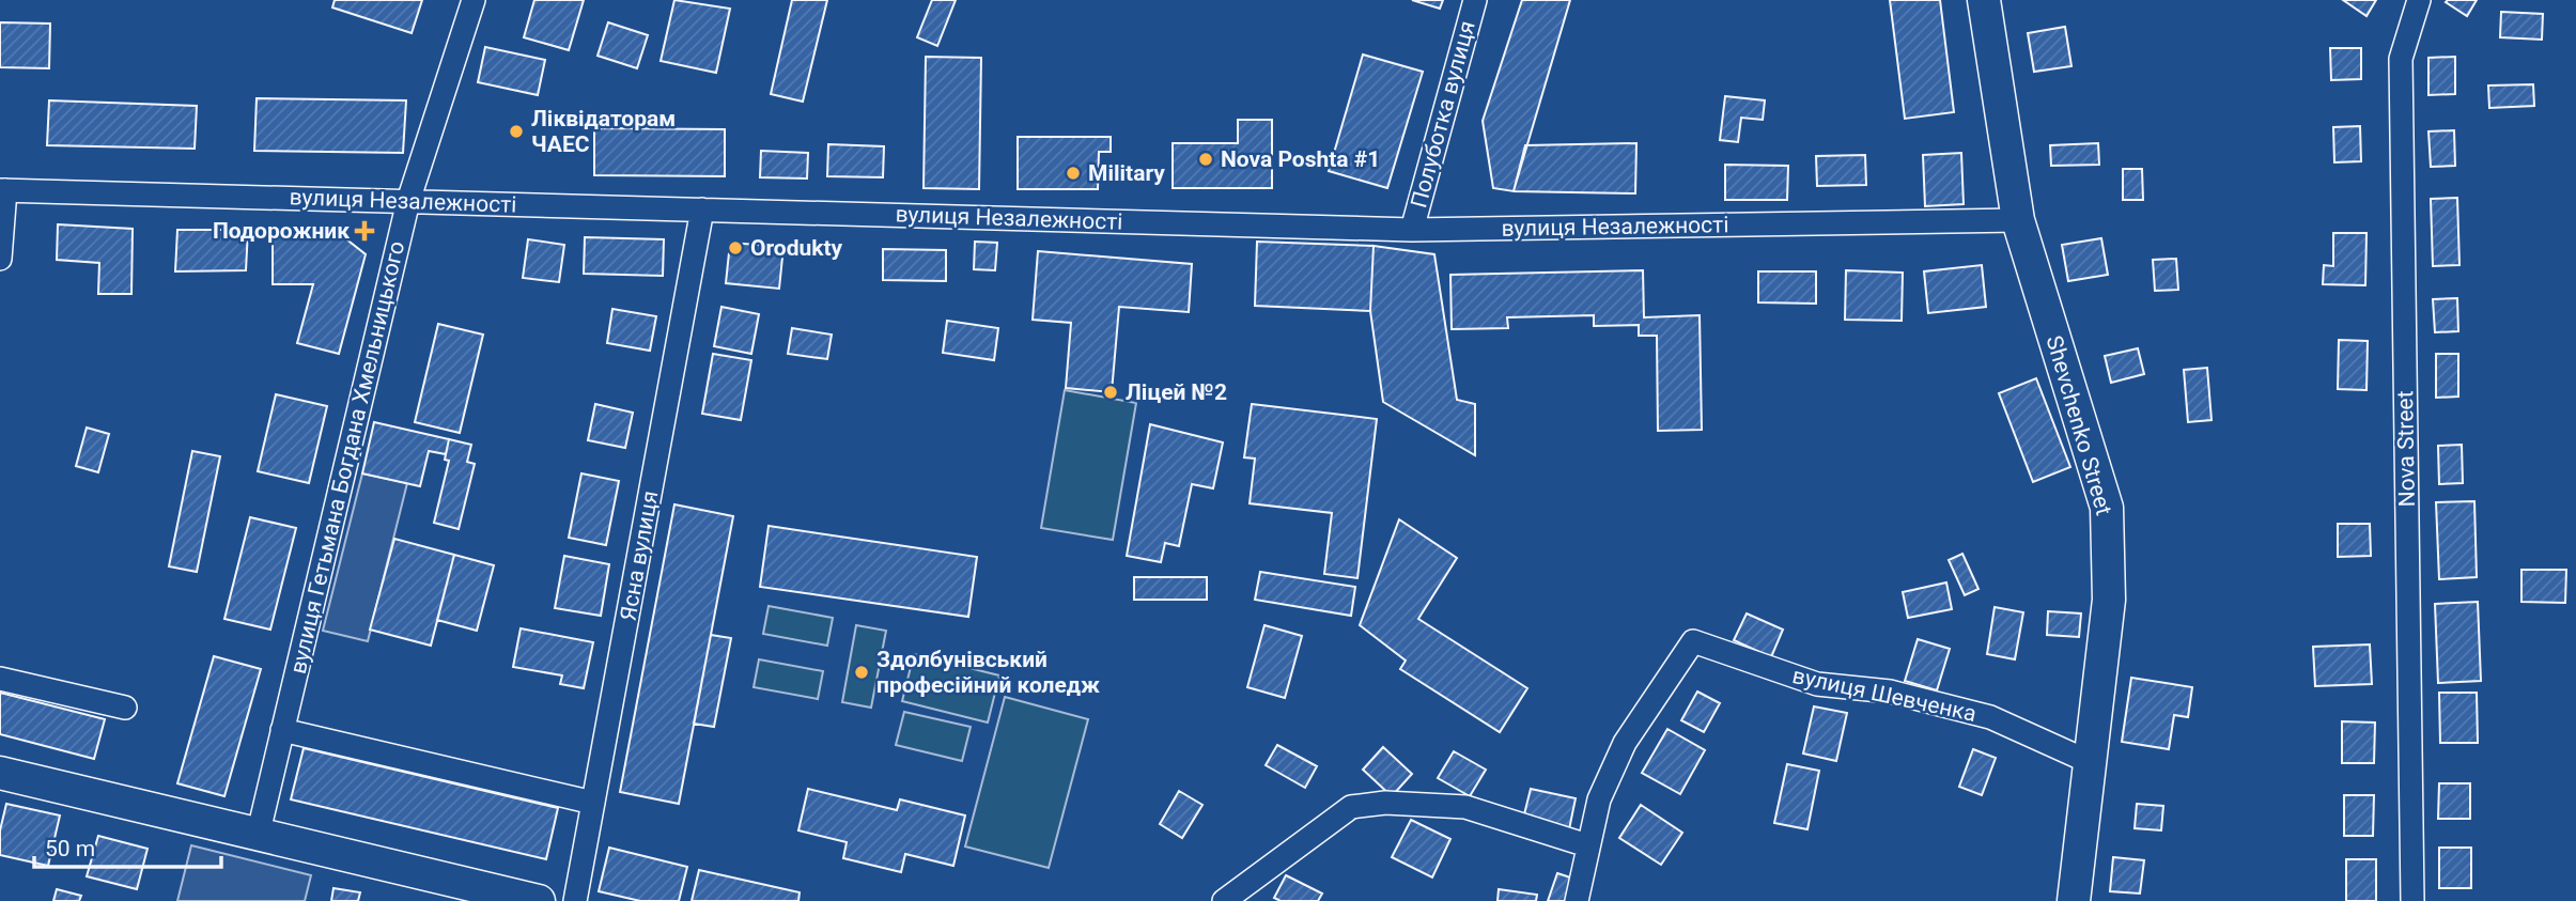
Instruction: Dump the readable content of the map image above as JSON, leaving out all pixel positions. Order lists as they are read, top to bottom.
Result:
{
  "streets": {
    "main road": ["Shevchenko Street"],
    "street": [
      "Полуботка вулиця",
      "вулиця Незалежності",
      "Nova Street",
      "вулиця Гетьмана Богдана Хмельницького",
      "Ясна вулиця",
      "вулиця Шевченка"
    ]
  },
  "crossings": [
    ["Полуботка вулиця", "вулиця Незалежності"],
    ["вулиця Незалежності", "Shevchenko Street"],
    ["вулиця Незалежності", "вулиця Гетьмана Богдана Хмельницького"],
    ["вулиця Незалежності", "Ясна вулиця"],
    ["Shevchenko Street", "вулиця Шевченка"]
  ],
  "places": {
    "other": [
      "Ліквідаторам ЧАЕС",
      "Nova Poshta #1",
      "Military",
      "Orodukty",
      "Ліцей №2",
      "Здолбунівський професійний коледж"
    ],
    "health": ["Подорожник"]
  },
  "scale_bar": "50 m"
}
